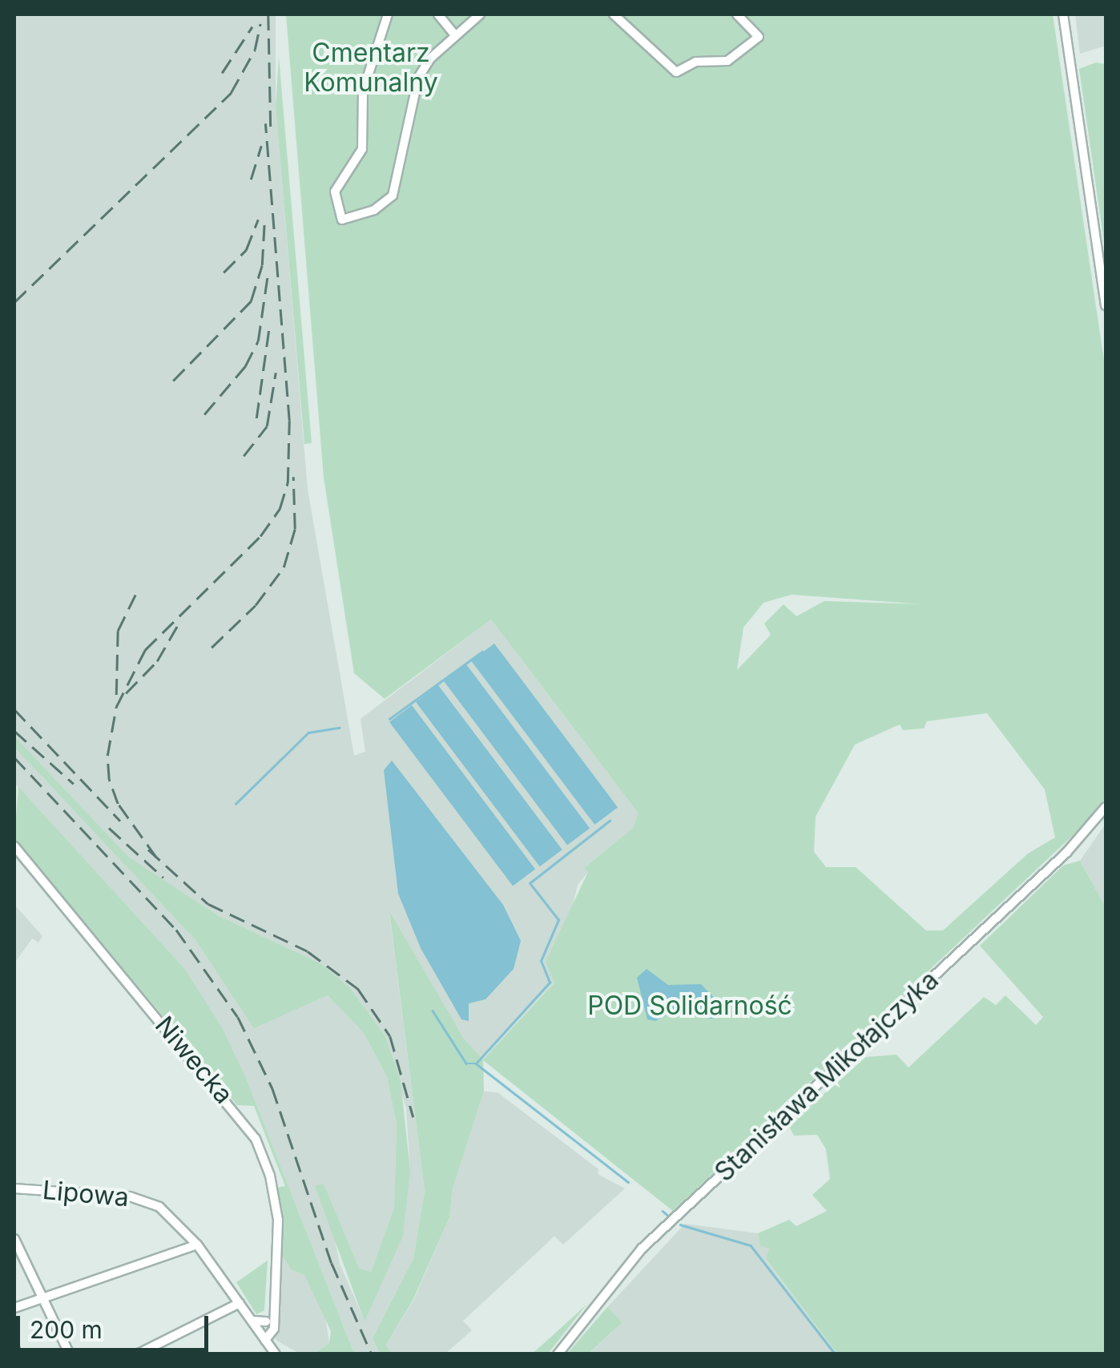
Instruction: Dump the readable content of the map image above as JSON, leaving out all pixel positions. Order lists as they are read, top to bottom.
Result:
{
  "streets": {
    "street": ["Niwecka", "Stanisława Mikołajczyka", "Lipowa"]
  },
  "crossings": [
    ["Niwecka", "Lipowa"]
  ],
  "parks": ["Cmentarz Komunalny", "POD Solidarność"],
  "scale_bar": "200 m"
}
